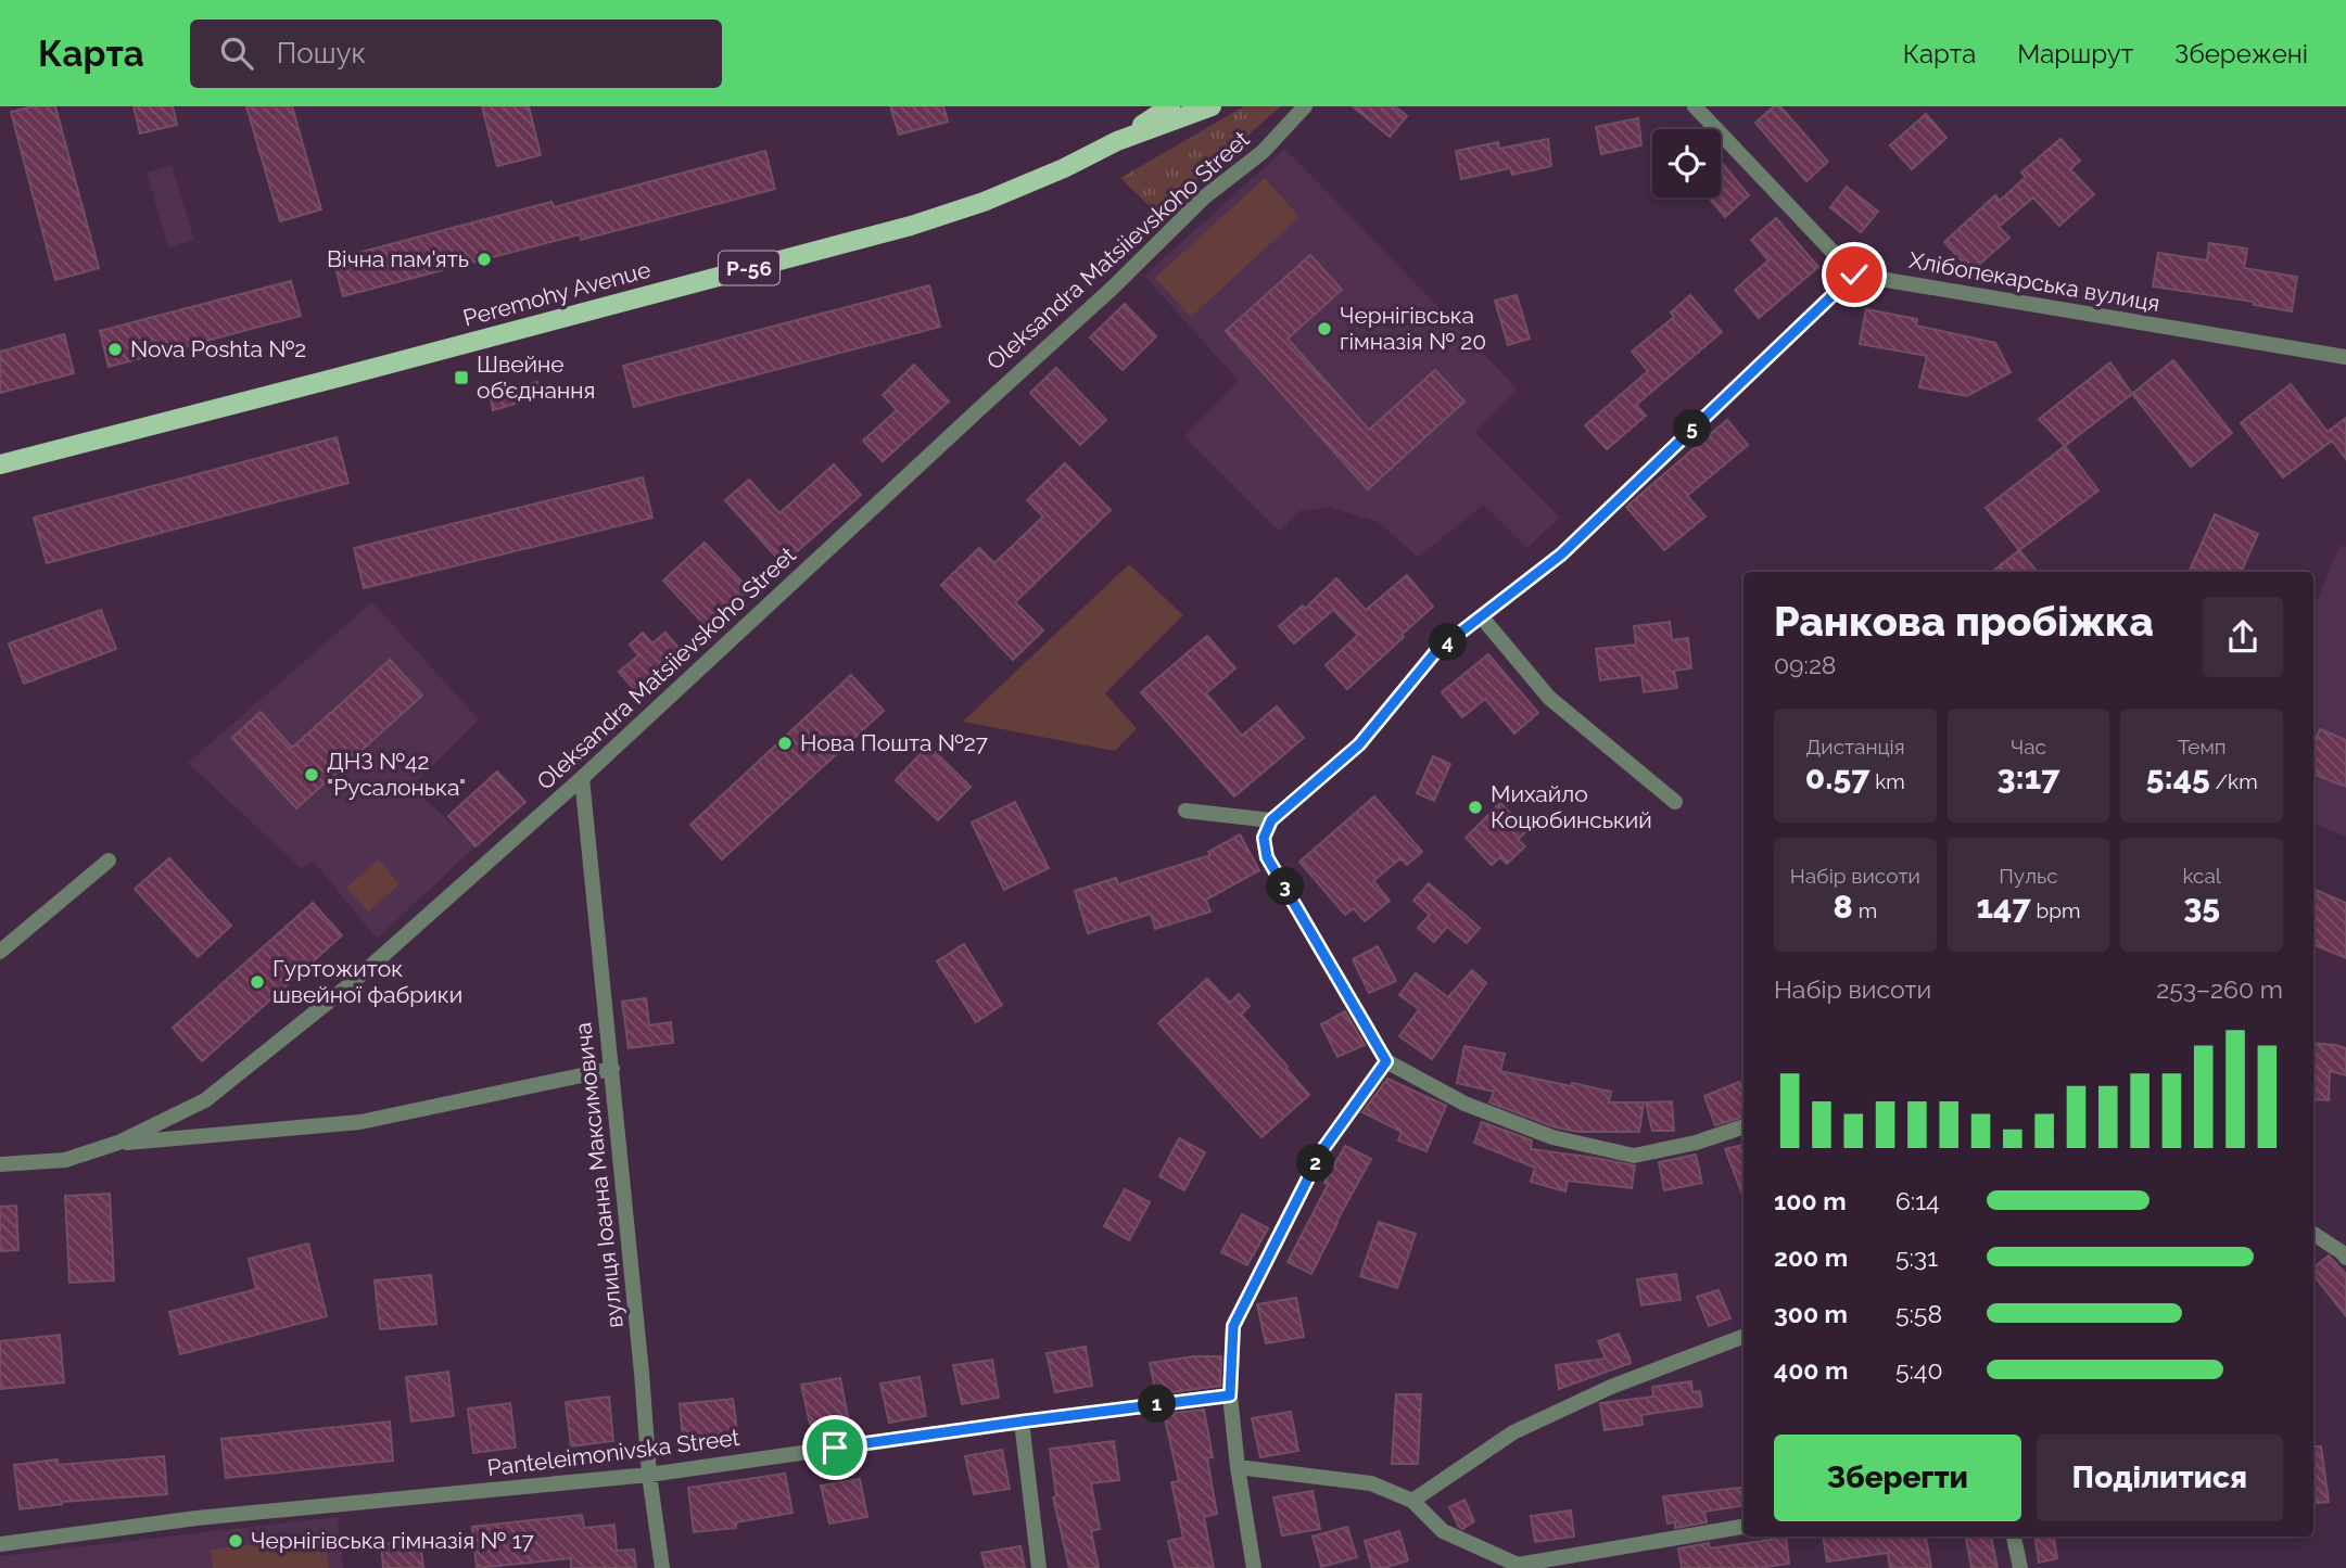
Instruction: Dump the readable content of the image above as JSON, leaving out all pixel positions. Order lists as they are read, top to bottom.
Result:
{
  "streets": {
    "main road": ["Р-56", "Peremohy Avenue"],
    "street": [
      "Oleksandra Matsiievskoho Street",
      "Хлібопекарська вулиця",
      "вулиця Іоанна Максимовича",
      "Panteleimonivska Street"
    ]
  },
  "crossings": [
    ["Oleksandra Matsiievskoho Street", "вулиця Іоанна Максимовича"],
    ["вулиця Іоанна Максимовича", "Panteleimonivska Street"]
  ],
  "places": {
    "other": [
      "Вічна пам'ять",
      "Чернігівська гімназія № 20",
      "Nova Poshta №2",
      "Нова Пошта №27",
      "ДНЗ №42 \"Русалонька\"",
      "Михайло Коцюбинський",
      "Гуртожиток швейної фабрики",
      "Чернігівська гімназія № 17"
    ],
    "transit": ["Швейне об’єднання"]
  },
  "page": {
    "header": "Карта",
    "search": "Пошук",
    "nav": ["Карта", "Маршрут", "Збережені"],
    "pins": [
      "5",
      "4",
      "3",
      "2",
      "1"
    ],
    "heading": ["Ранкова пробіжка", "09:28"],
    "stats": [
      ["Дистанція", "0.57 km"],
      ["Час", "3:17"],
      ["Темп", "5:45 /km"],
      ["Набір висоти", "8 m"],
      ["Пульс", "147 bpm"],
      ["kcal", "35"]
    ],
    "chart": ["Набір висоти", "253–260 m"],
    "list": [
      {
        "name": "100 m",
        "note": "6:14"
      },
      {
        "name": "200 m",
        "note": "5:31"
      },
      {
        "name": "300 m",
        "note": "5:58"
      },
      {
        "name": "400 m",
        "note": "5:40"
      }
    ],
    "buttons": ["Зберегти", "Поділитися"]
  }
}
